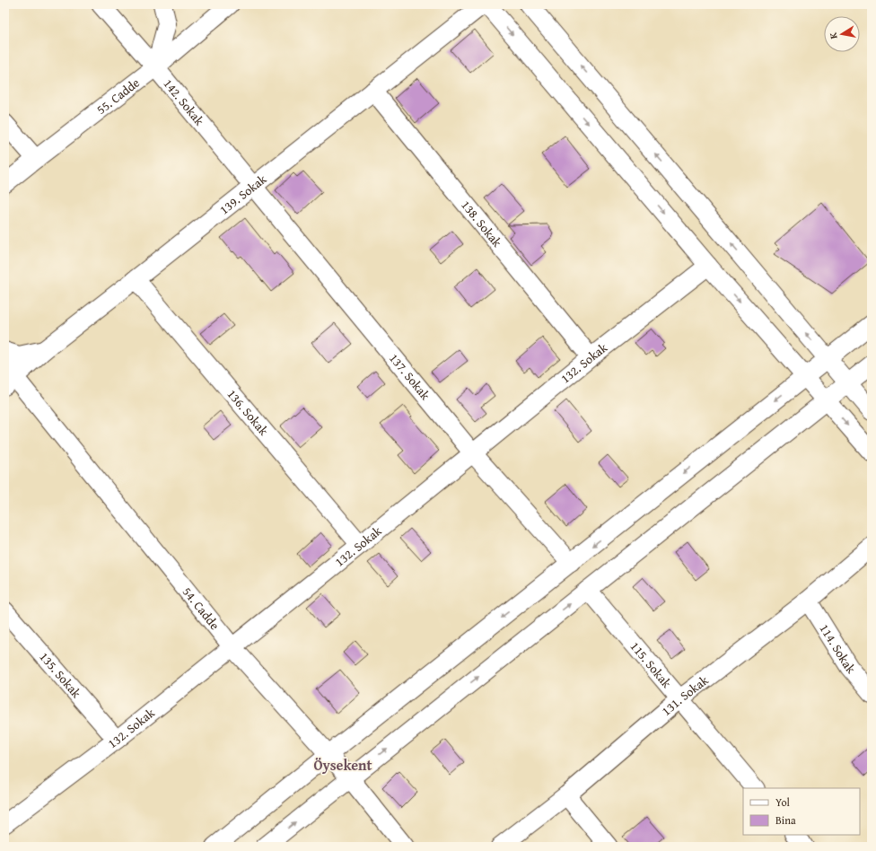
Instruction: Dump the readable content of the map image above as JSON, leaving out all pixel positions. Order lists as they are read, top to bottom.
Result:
{
  "streets": {
    "street": [
      "55. Cadde",
      "142. Sokak",
      "139. Sokak",
      "138. Sokak",
      "132. Sokak",
      "137. Sokak",
      "136. Sokak",
      "54. Cadde",
      "114. Sokak",
      "115. Sokak",
      "135. Sokak",
      "131. Sokak"
    ]
  },
  "crossings": [
    ["55. Cadde", "142. Sokak"],
    ["142. Sokak", "139. Sokak"],
    ["142. Sokak", "137. Sokak"],
    ["139. Sokak", "138. Sokak"],
    ["139. Sokak", "137. Sokak"],
    ["139. Sokak", "136. Sokak"],
    ["139. Sokak", "54. Cadde"],
    ["138. Sokak", "132. Sokak"],
    ["132. Sokak", "137. Sokak"],
    ["132. Sokak", "136. Sokak"],
    ["132. Sokak", "54. Cadde"],
    ["132. Sokak", "135. Sokak"],
    ["114. Sokak", "131. Sokak"],
    ["115. Sokak", "131. Sokak"]
  ],
  "districts": ["Öysekent"],
  "legend": ["Yol", "Bina"],
  "north": "left"
}
